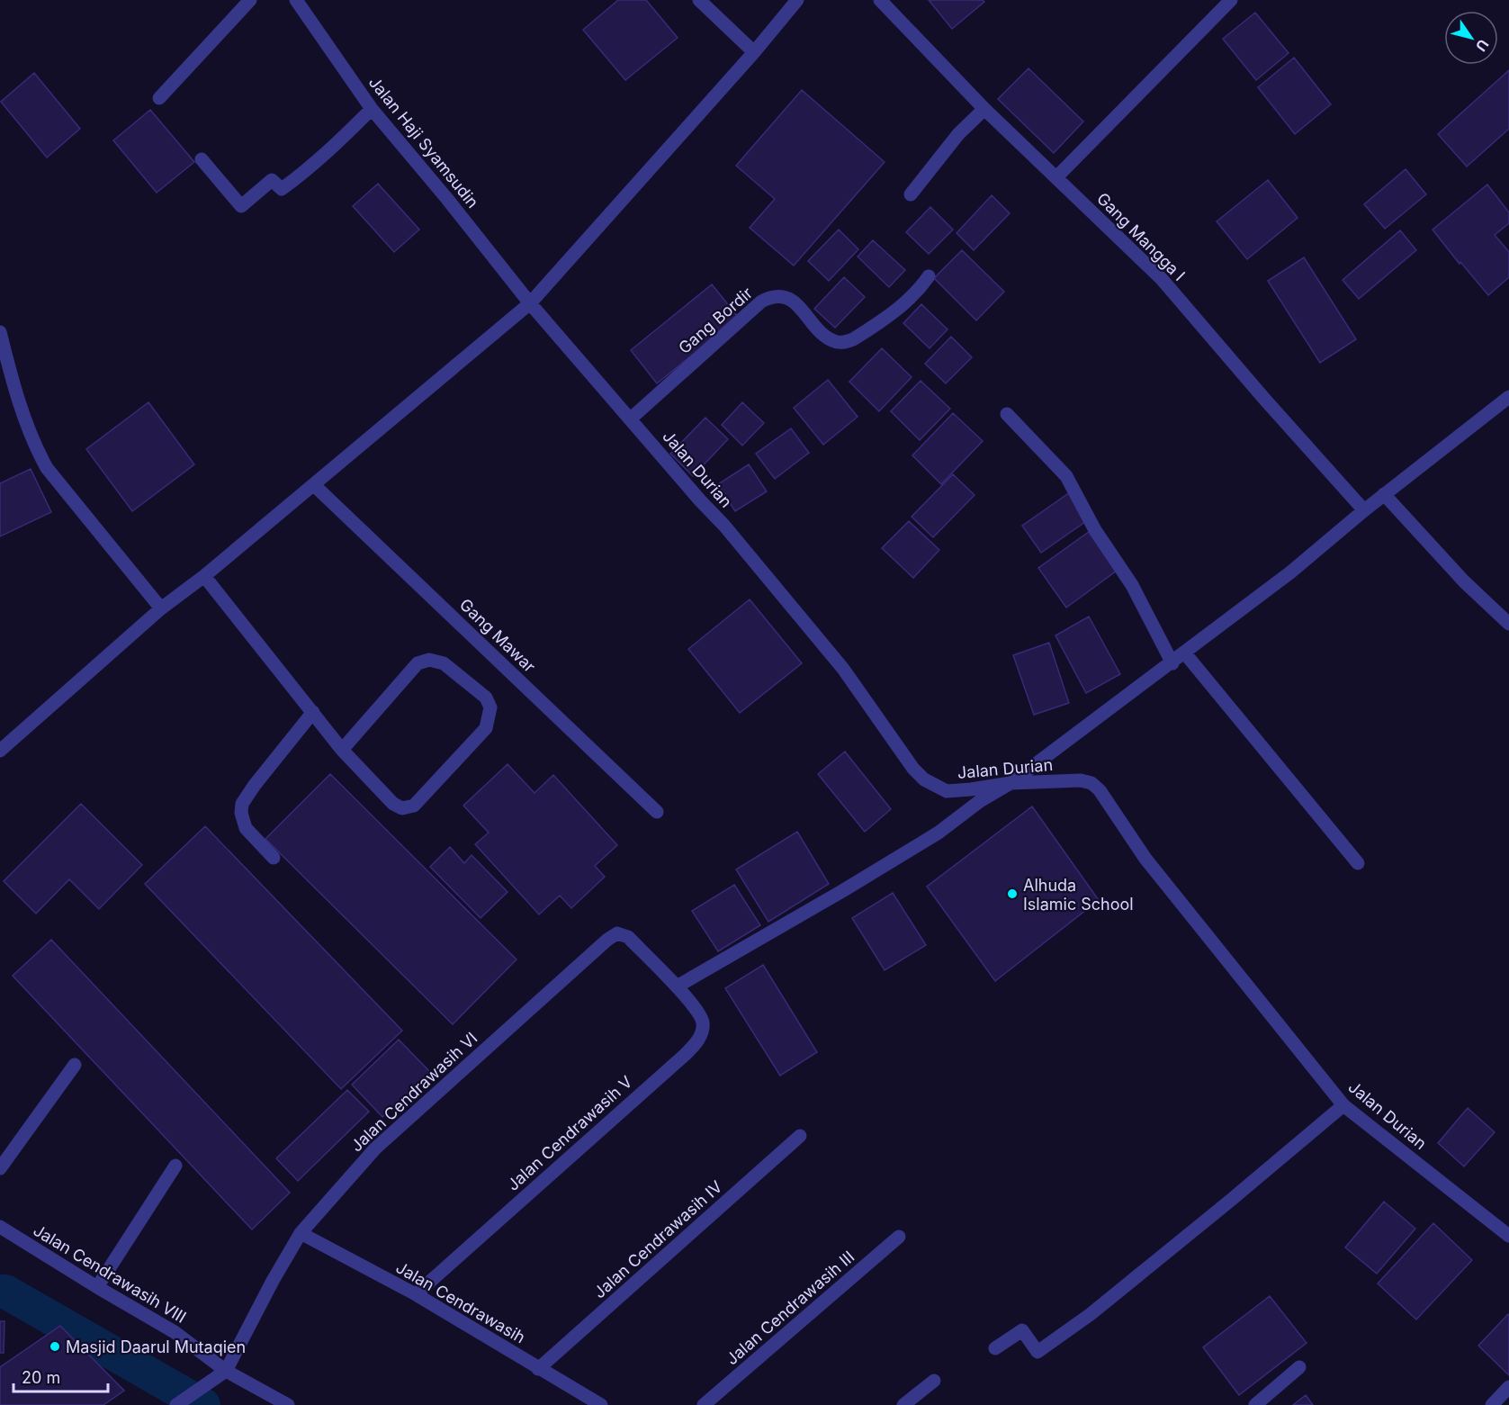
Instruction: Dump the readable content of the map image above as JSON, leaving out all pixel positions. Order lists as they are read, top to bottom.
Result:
{
  "streets": {
    "street": [
      "Jalan Haji Syamsudin",
      "Gang Mangga I",
      "Gang Bordir",
      "Jalan Durian",
      "Gang Mawar",
      "Jalan Cendrawasih VI",
      "Jalan Cendrawasih V",
      "Jalan Cendrawasih IV",
      "Jalan Cendrawasih VIII",
      "Jalan Cendrawasih",
      "Jalan Cendrawasih III"
    ]
  },
  "crossings": [
    ["Jalan Haji Syamsudin", "Jalan Durian"],
    ["Gang Bordir", "Jalan Durian"],
    ["Jalan Cendrawasih VI", "Jalan Cendrawasih V"],
    ["Jalan Cendrawasih VI", "Jalan Cendrawasih VIII"],
    ["Jalan Cendrawasih VI", "Jalan Cendrawasih"],
    ["Jalan Cendrawasih V", "Jalan Cendrawasih"],
    ["Jalan Cendrawasih IV", "Jalan Cendrawasih"]
  ],
  "places": ["Alhuda Islamic School", "Masjid Daarul Mutaqien"],
  "scale_bar": "20 m",
  "north": "bottom right"
}
